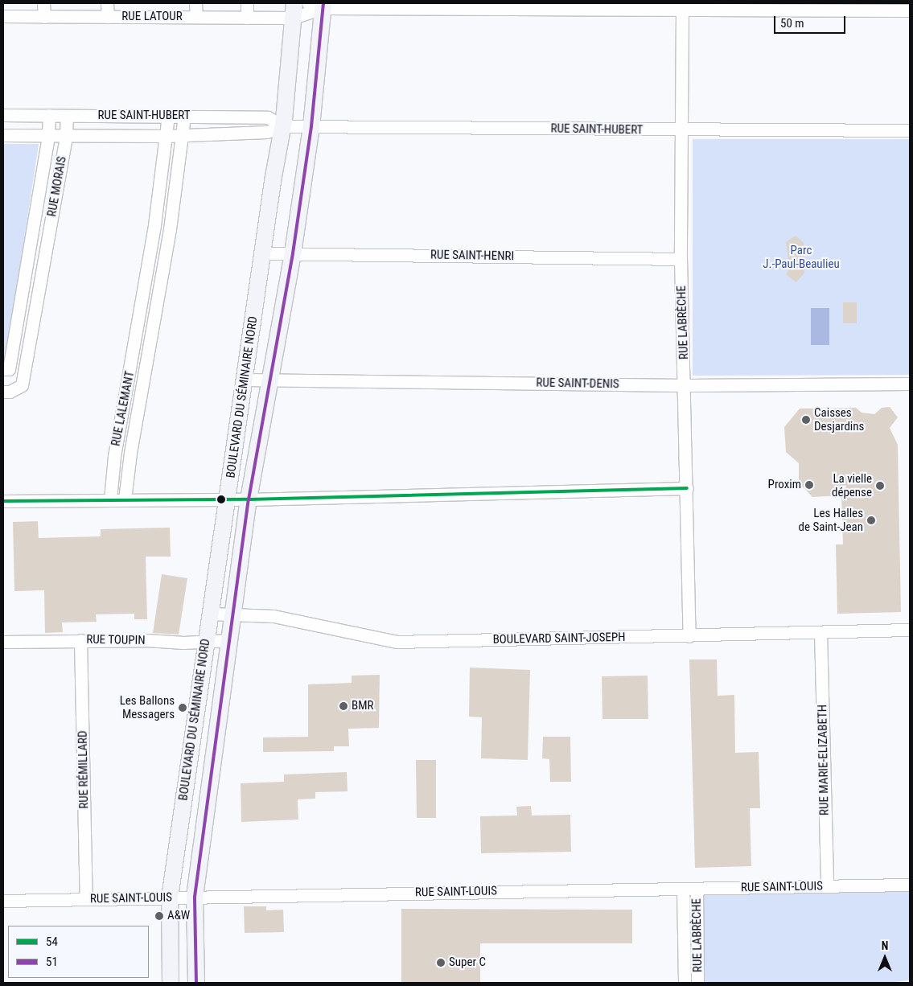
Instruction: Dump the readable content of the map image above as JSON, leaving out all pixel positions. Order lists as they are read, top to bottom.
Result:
{
  "streets": {
    "main road": ["BOULEVARD DU SÉMINAIRE NORD"],
    "street": [
      "RUE LATOUR",
      "RUE SAINT-HUBERT",
      "RUE MORAIS",
      "RUE SAINT-HENRI",
      "RUE LABRÈCHE",
      "RUE SAINT-DENIS",
      "RUE LALEMANT",
      "BOULEVARD SAINT-JOSEPH",
      "RUE TOUPIN",
      "RUE MARIE-ELIZABETH",
      "RUE RÉMILLARD",
      "RUE SAINT-LOUIS"
    ]
  },
  "crossings": [
    ["RUE LATOUR", "RUE LABRÈCHE"],
    ["RUE LATOUR", "BOULEVARD DU SÉMINAIRE NORD"],
    ["RUE SAINT-HUBERT", "RUE MORAIS"],
    ["RUE SAINT-HUBERT", "RUE LABRÈCHE"],
    ["RUE SAINT-HUBERT", "BOULEVARD DU SÉMINAIRE NORD"],
    ["RUE SAINT-HUBERT", "RUE LALEMANT"],
    ["RUE SAINT-HENRI", "RUE LABRÈCHE"],
    ["RUE SAINT-HENRI", "BOULEVARD DU SÉMINAIRE NORD"],
    ["RUE LABRÈCHE", "RUE SAINT-DENIS"],
    ["RUE LABRÈCHE", "BOULEVARD SAINT-JOSEPH"],
    ["RUE LABRÈCHE", "RUE SAINT-LOUIS"],
    ["RUE SAINT-DENIS", "BOULEVARD DU SÉMINAIRE NORD"],
    ["BOULEVARD DU SÉMINAIRE NORD", "BOULEVARD SAINT-JOSEPH"],
    ["BOULEVARD DU SÉMINAIRE NORD", "RUE TOUPIN"],
    ["BOULEVARD DU SÉMINAIRE NORD", "RUE SAINT-LOUIS"],
    ["BOULEVARD SAINT-JOSEPH", "RUE MARIE-ELIZABETH"],
    ["RUE TOUPIN", "RUE RÉMILLARD"],
    ["RUE MARIE-ELIZABETH", "RUE SAINT-LOUIS"],
    ["RUE RÉMILLARD", "RUE SAINT-LOUIS"]
  ],
  "parks": ["Parc J.-Paul-Beaulieu"],
  "places": [
    "Caisses Desjardins",
    "Proxim",
    "La vielle dépense",
    "Les Halles de Saint-Jean",
    "BMR",
    "Les Ballons Messagers",
    "A&W",
    "Super C"
  ],
  "lines": ["transit line 51", "transit line 54"],
  "legend": ["54", "51"],
  "scale_bar": "50 m",
  "north": "top"
}
